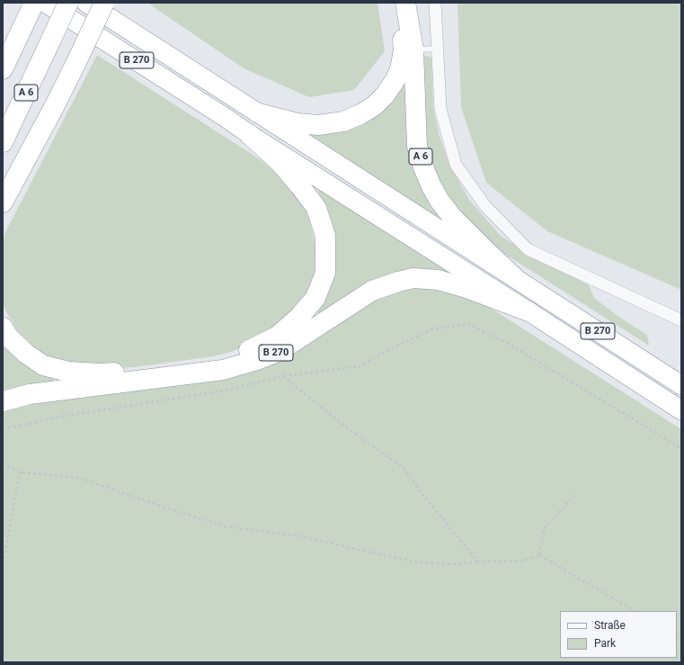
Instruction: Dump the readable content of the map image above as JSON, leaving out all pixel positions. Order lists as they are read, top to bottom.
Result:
{
  "streets": {
    "highway": ["B 270", "A 6"]
  },
  "crossings": [
    ["B 270", "A 6"]
  ],
  "legend": ["Straße", "Park"]
}
